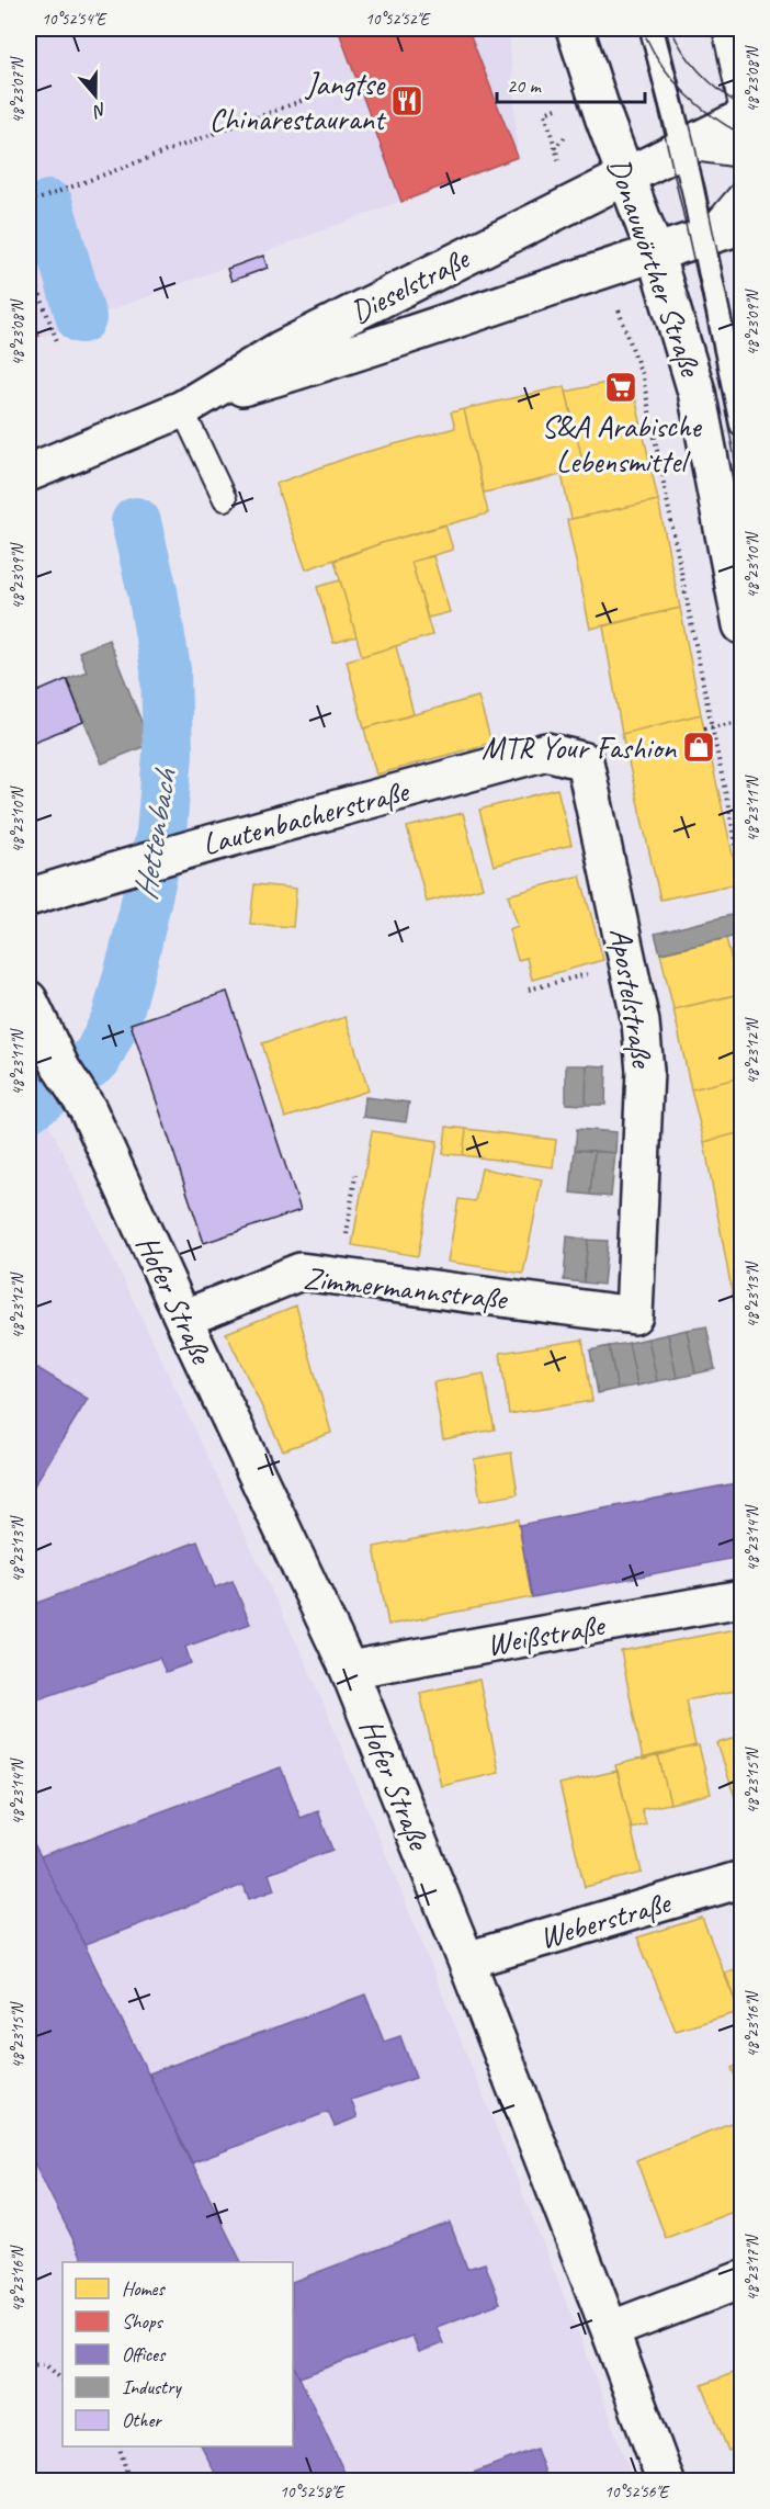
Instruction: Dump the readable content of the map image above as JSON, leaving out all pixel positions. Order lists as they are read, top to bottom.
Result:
{
  "streets": {
    "street": [
      "Donauwörther Straße",
      "Dieselstraße",
      "Lautenbacherstraße",
      "Apostelstraße",
      "Zimmermannstraße",
      "Hofer Straße",
      "Weißstraße",
      "Weberstraße"
    ]
  },
  "crossings": [
    ["Donauwörther Straße", "Dieselstraße"],
    ["Lautenbacherstraße", "Apostelstraße"],
    ["Apostelstraße", "Zimmermannstraße"],
    ["Zimmermannstraße", "Hofer Straße"],
    ["Hofer Straße", "Weißstraße"],
    ["Hofer Straße", "Weberstraße"]
  ],
  "water": ["Hettenbach"],
  "places": {
    "restaurant": ["Jangtse Chinarestaurant"],
    "supermarket": ["S&A Arabische Lebensmittel"],
    "shop": ["MTR Your Fashion"]
  },
  "legend": [
    "Homes",
    "Shops",
    "Offices",
    "Industry",
    "Other"
  ],
  "scale_bar": "20 m",
  "north": "bottom",
  "coordinates": [
    "10°52'54\"E",
    "10°52'52\"E",
    "48°23'08\"N",
    "48°23'07\"N",
    "48°23'09\"N",
    "48°23'10\"N",
    "48°23'11\"N",
    "48°23'12\"N",
    "48°23'13\"N",
    "48°23'14\"N",
    "48°23'15\"N",
    "48°23'16\"N",
    "48°23'17\"N",
    "10°52'58\"E",
    "10°52'56\"E"
  ]
}
